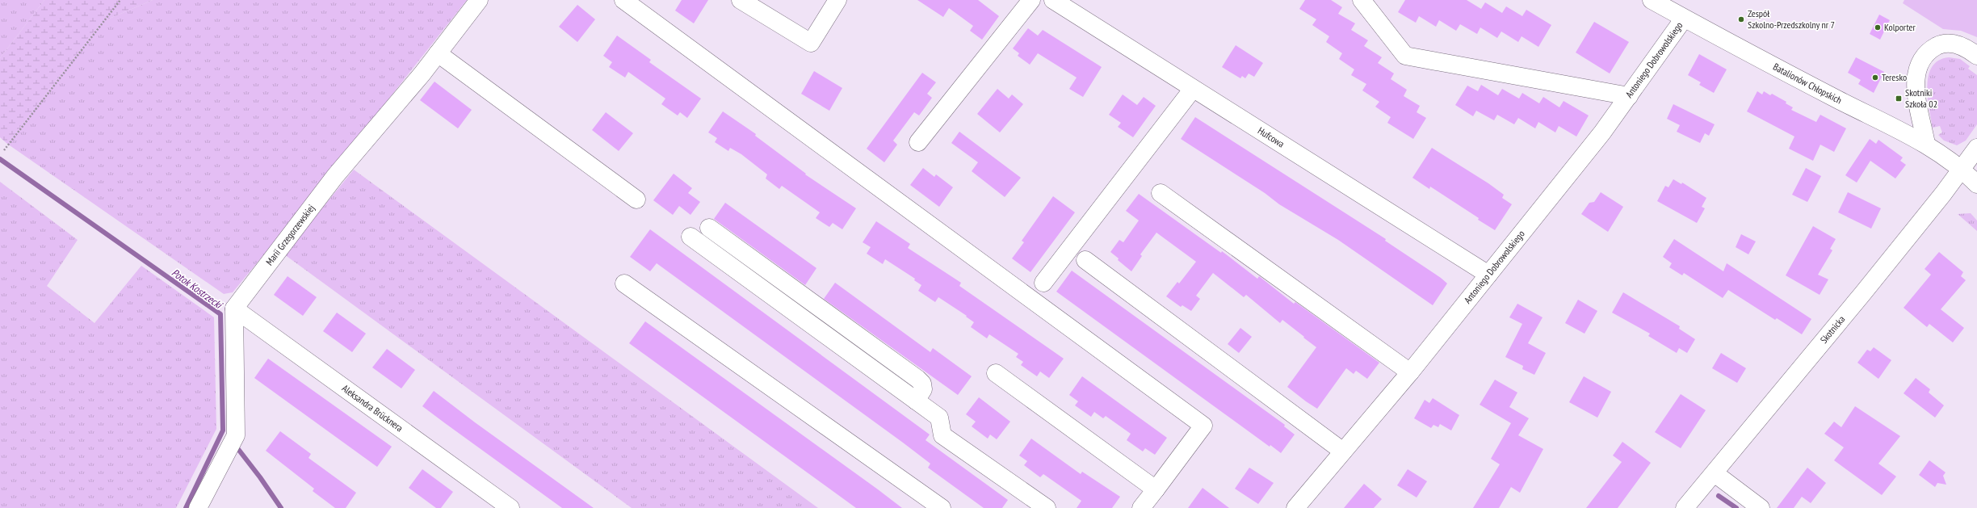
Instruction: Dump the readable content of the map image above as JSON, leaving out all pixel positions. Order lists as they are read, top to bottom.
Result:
{
  "streets": {
    "street": [
      "Antoniego Dobrowolskiego",
      "Batalionów Chłopskich",
      "Hufcowa",
      "Marii Grzegorzewskiej",
      "Skotnicka",
      "Aleksandra Brücknera"
    ]
  },
  "crossings": [
    ["Antoniego Dobrowolskiego", "Batalionów Chłopskich"],
    ["Antoniego Dobrowolskiego", "Hufcowa"],
    ["Batalionów Chłopskich", "Skotnicka"],
    ["Marii Grzegorzewskiej", "Aleksandra Brücknera"]
  ],
  "water": ["Potok Kostrzecki"],
  "places": {
    "other": ["Zespół Szkolno-Przedszkolny nr 7", "Kolporter", "Teresko"],
    "transit": ["Skotniki Szkoła 02"]
  }
}
